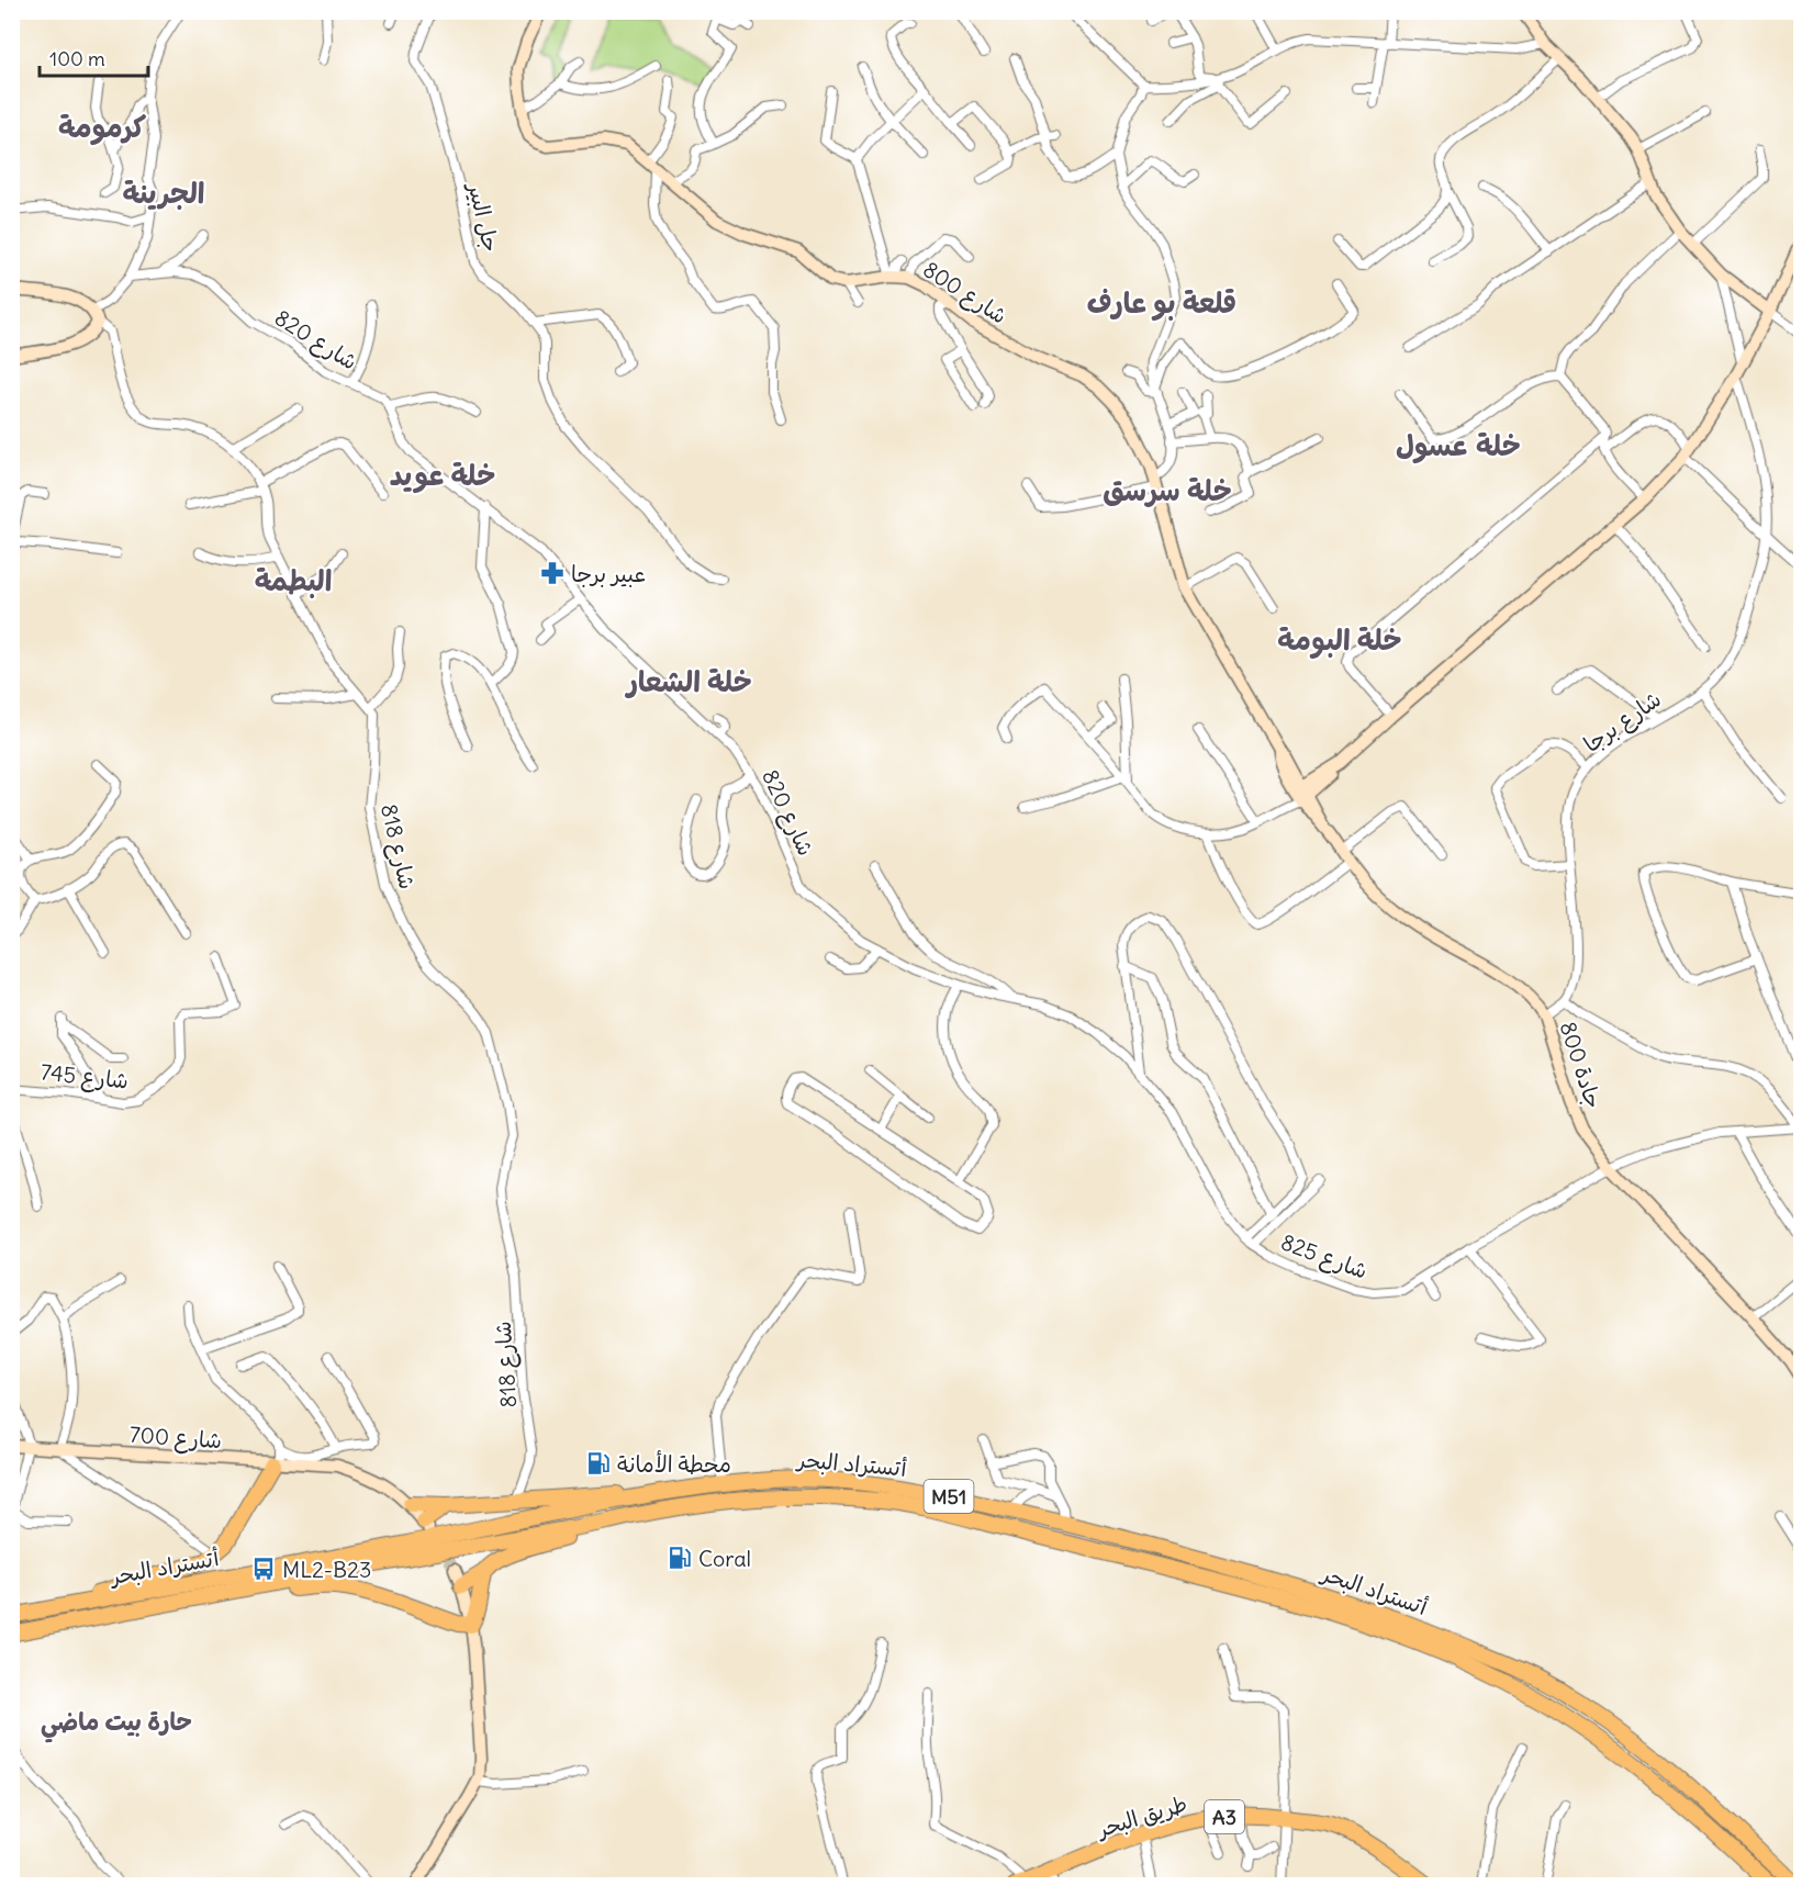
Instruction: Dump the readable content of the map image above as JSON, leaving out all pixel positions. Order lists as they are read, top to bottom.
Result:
{
  "streets": {
    "highway": [
      "أتستراد البحر",
      "M51",
      "طريق البحر",
      "A3"
    ],
    "main road": ["شارع 800", "جادة 800", "شارع 700"],
    "street": [
      "جل البير",
      "شارع 820",
      "شارع برجا",
      "شارع 818",
      "شارع 745",
      "شارع 825"
    ]
  },
  "crossings": [
    ["شارع 800", "جادة 800"],
    ["شارع 820", "شارع 825"],
    ["جادة 800", "شارع 825"]
  ],
  "districts": [
    "كرمومة",
    "الجرينة",
    "قلعة بو عارف",
    "خلة عسول",
    "خلة عويد",
    "خلة سرسق",
    "البطمة",
    "خلة البومة",
    "خلة الشعار",
    "حارة بيت ماضي"
  ],
  "places": {
    "pharmacy": ["عبير برجا"],
    "fuel station": ["محطة الأمانة", "Coral"],
    "bus stop": ["ML2-B23"]
  },
  "scale_bar": "100 m"
}
